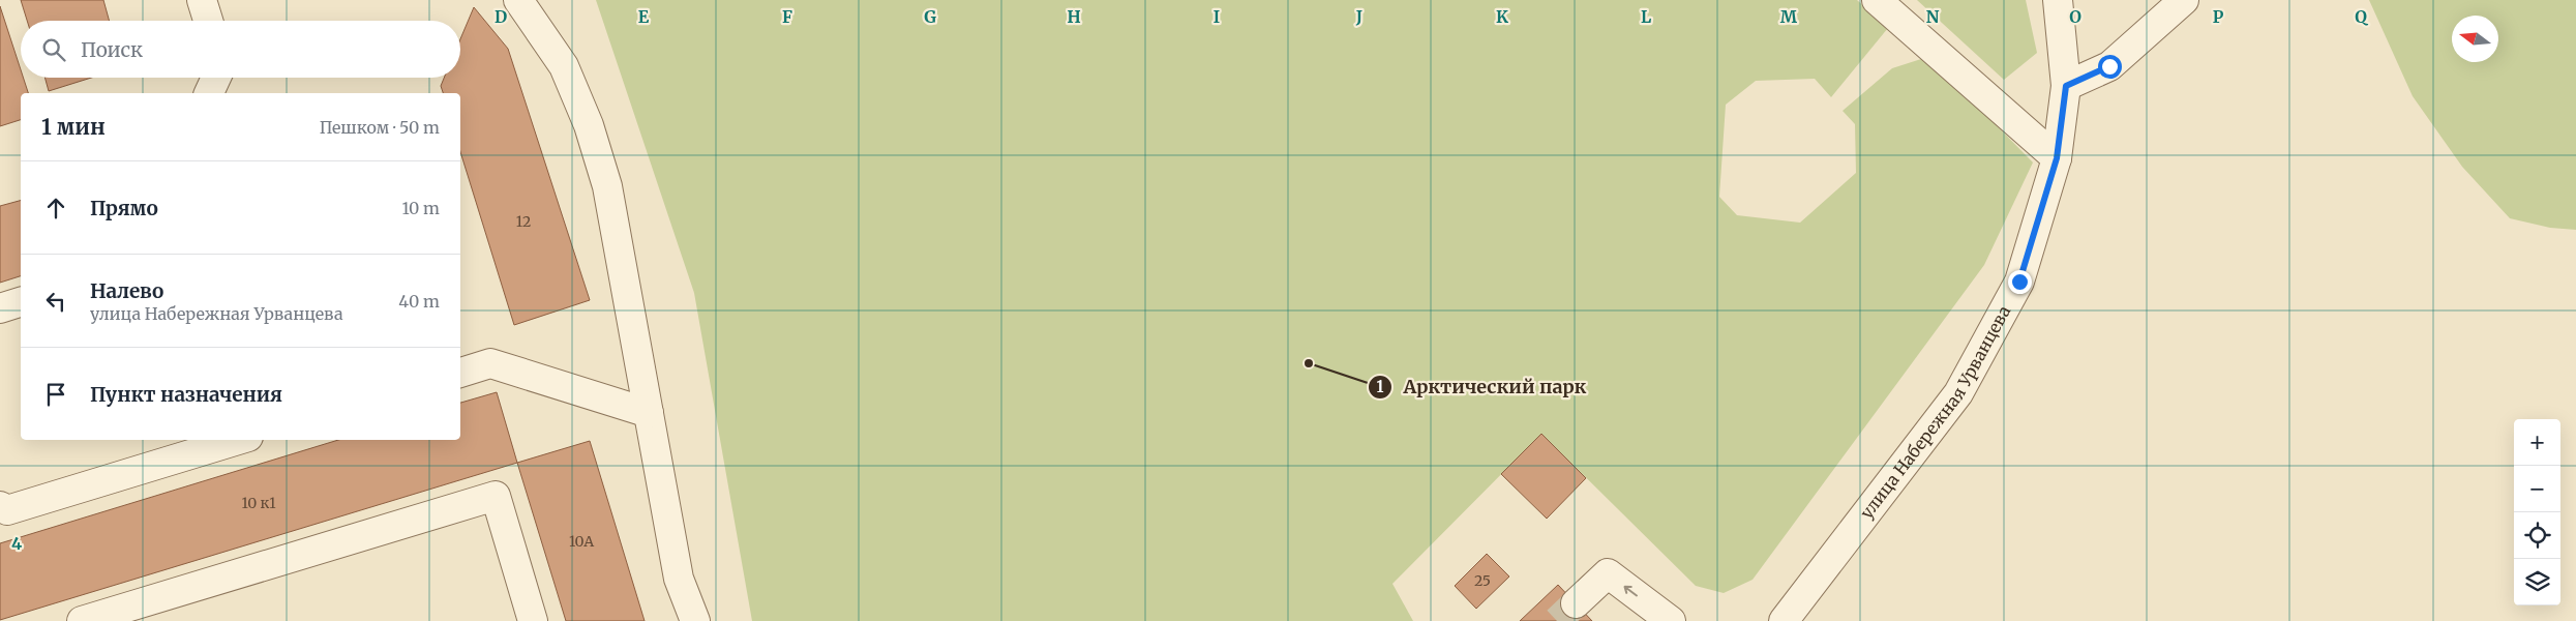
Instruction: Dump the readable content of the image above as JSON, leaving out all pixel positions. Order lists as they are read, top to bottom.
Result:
{
  "streets": {
    "street": ["улица Набережная Урванцева"]
  },
  "places": ["Арктический парк"],
  "house_numbers": [
    "12",
    "10 к1",
    "10А",
    "25"
  ],
  "north": "left",
  "page": {
    "search": "Поиск",
    "heading": ["1 мин", "Пешком · 50 m"],
    "list": [
      ["Прямо", "10 m"],
      ["Налево", "улица Набережная Урванцева", "40 m"],
      "Пункт назначения"
    ],
    "map_buttons": ["+", "−"]
  },
  "grid": {
    "columns": [
      "D",
      "E",
      "F",
      "G",
      "H",
      "I",
      "J",
      "K",
      "L",
      "M",
      "N",
      "O",
      "P",
      "Q"
    ],
    "rows": ["4"]
  }
}
